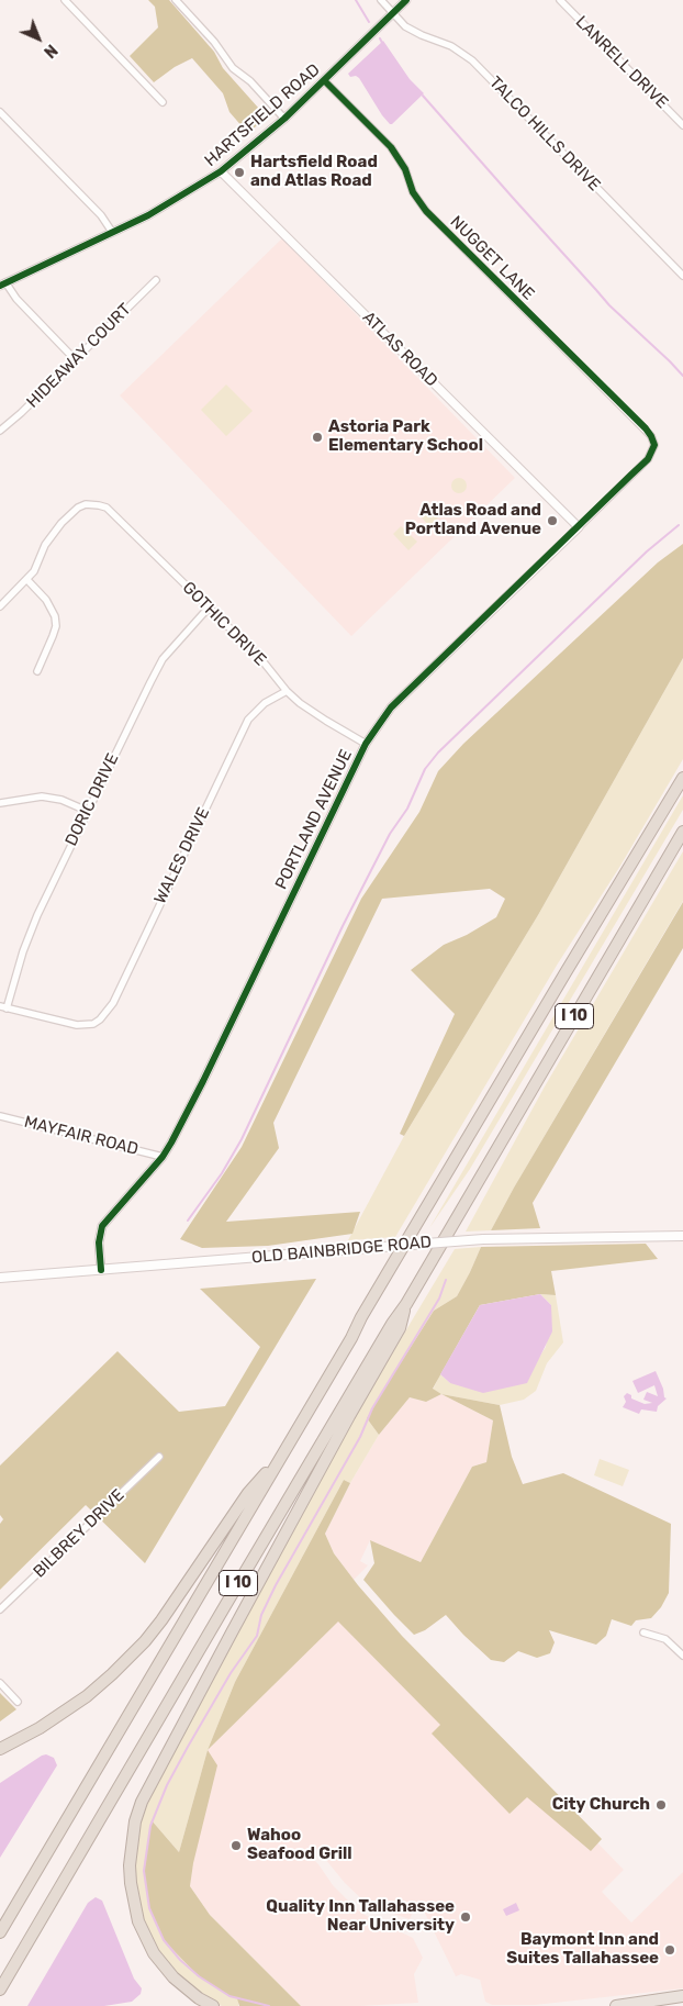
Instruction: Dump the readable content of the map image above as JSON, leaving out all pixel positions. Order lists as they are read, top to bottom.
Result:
{
  "streets": {
    "highway": ["I 10"],
    "main road": ["OLD BAINBRIDGE ROAD"],
    "street": [
      "LANRELL DRIVE",
      "HARTSFIELD ROAD",
      "TALCO HILLS DRIVE",
      "NUGGET LANE",
      "ATLAS ROAD",
      "HIDEAWAY COURT",
      "GOTHIC DRIVE",
      "DORIC DRIVE",
      "PORTLAND AVENUE",
      "WALES DRIVE",
      "MAYFAIR ROAD",
      "BILBREY DRIVE"
    ]
  },
  "crossings": [
    ["HARTSFIELD ROAD", "TALCO HILLS DRIVE"],
    ["HARTSFIELD ROAD", "NUGGET LANE"],
    ["HARTSFIELD ROAD", "ATLAS ROAD"],
    ["NUGGET LANE", "PORTLAND AVENUE"],
    ["ATLAS ROAD", "PORTLAND AVENUE"],
    ["GOTHIC DRIVE", "DORIC DRIVE"],
    ["GOTHIC DRIVE", "PORTLAND AVENUE"],
    ["GOTHIC DRIVE", "WALES DRIVE"],
    ["DORIC DRIVE", "WALES DRIVE"],
    ["PORTLAND AVENUE", "MAYFAIR ROAD"],
    ["PORTLAND AVENUE", "OLD BAINBRIDGE ROAD"]
  ],
  "places": [
    "Hartsfield Road and Atlas Road",
    "Astoria Park Elementary School",
    "Atlas Road and Portland Avenue",
    "City Church",
    "Wahoo Seafood Grill",
    "Quality Inn Tallahassee Near University",
    "Baymont Inn and Suites Tallahassee"
  ],
  "north": "bottom right"
}
